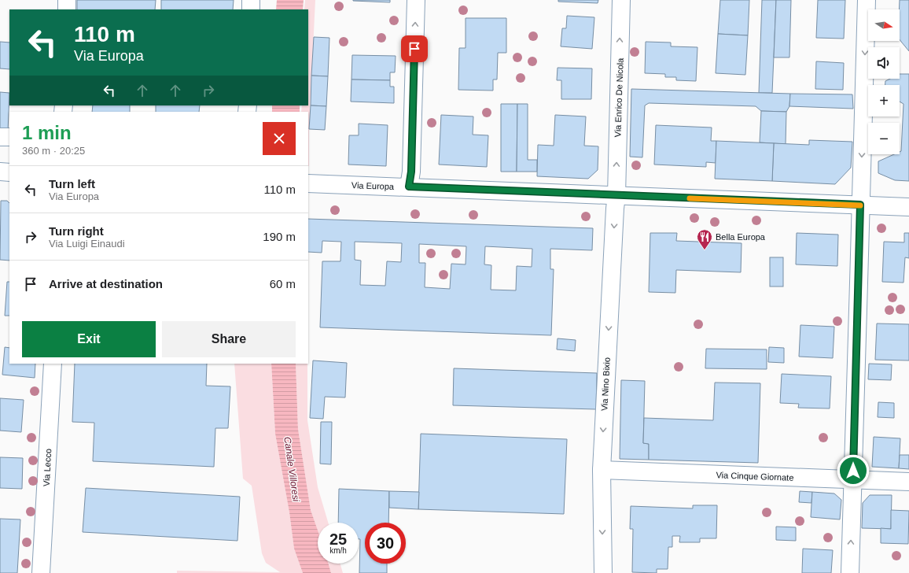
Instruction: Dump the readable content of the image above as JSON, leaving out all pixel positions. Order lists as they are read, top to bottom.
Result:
{
  "streets": {
    "street": [
      "Via Enrico De Nicola",
      "Via Europa",
      "Via Nino Bixio",
      "Via Lecco",
      "Via Cinque Giornate"
    ]
  },
  "crossings": [
    ["Via Enrico De Nicola", "Via Europa"],
    ["Via Enrico De Nicola", "Via Nino Bixio"],
    ["Via Europa", "Via Nino Bixio"],
    ["Via Nino Bixio", "Via Cinque Giornate"]
  ],
  "one_way": ["Via Enrico De Nicola", "Via Nino Bixio"],
  "water": ["Canale Villoresi"],
  "places": {
    "restaurant": ["Bella Europa"]
  },
  "north": "right",
  "page": {
    "map_buttons": ["+", "−"],
    "turn": ["110 m", "Via Europa"],
    "heading": ["1 min", "360 m · 20:25"],
    "list": [
      {
        "name": "Turn left",
        "note": "Via Europa",
        "value": "110 m"
      },
      {
        "name": "Turn right",
        "note": "Via Luigi Einaudi",
        "value": "190 m"
      },
      {
        "name": "Arrive at destination",
        "value": "60 m"
      }
    ],
    "buttons": ["Exit", "Share"],
    "speed": "25 km/h",
    "limit": "30"
  }
}
